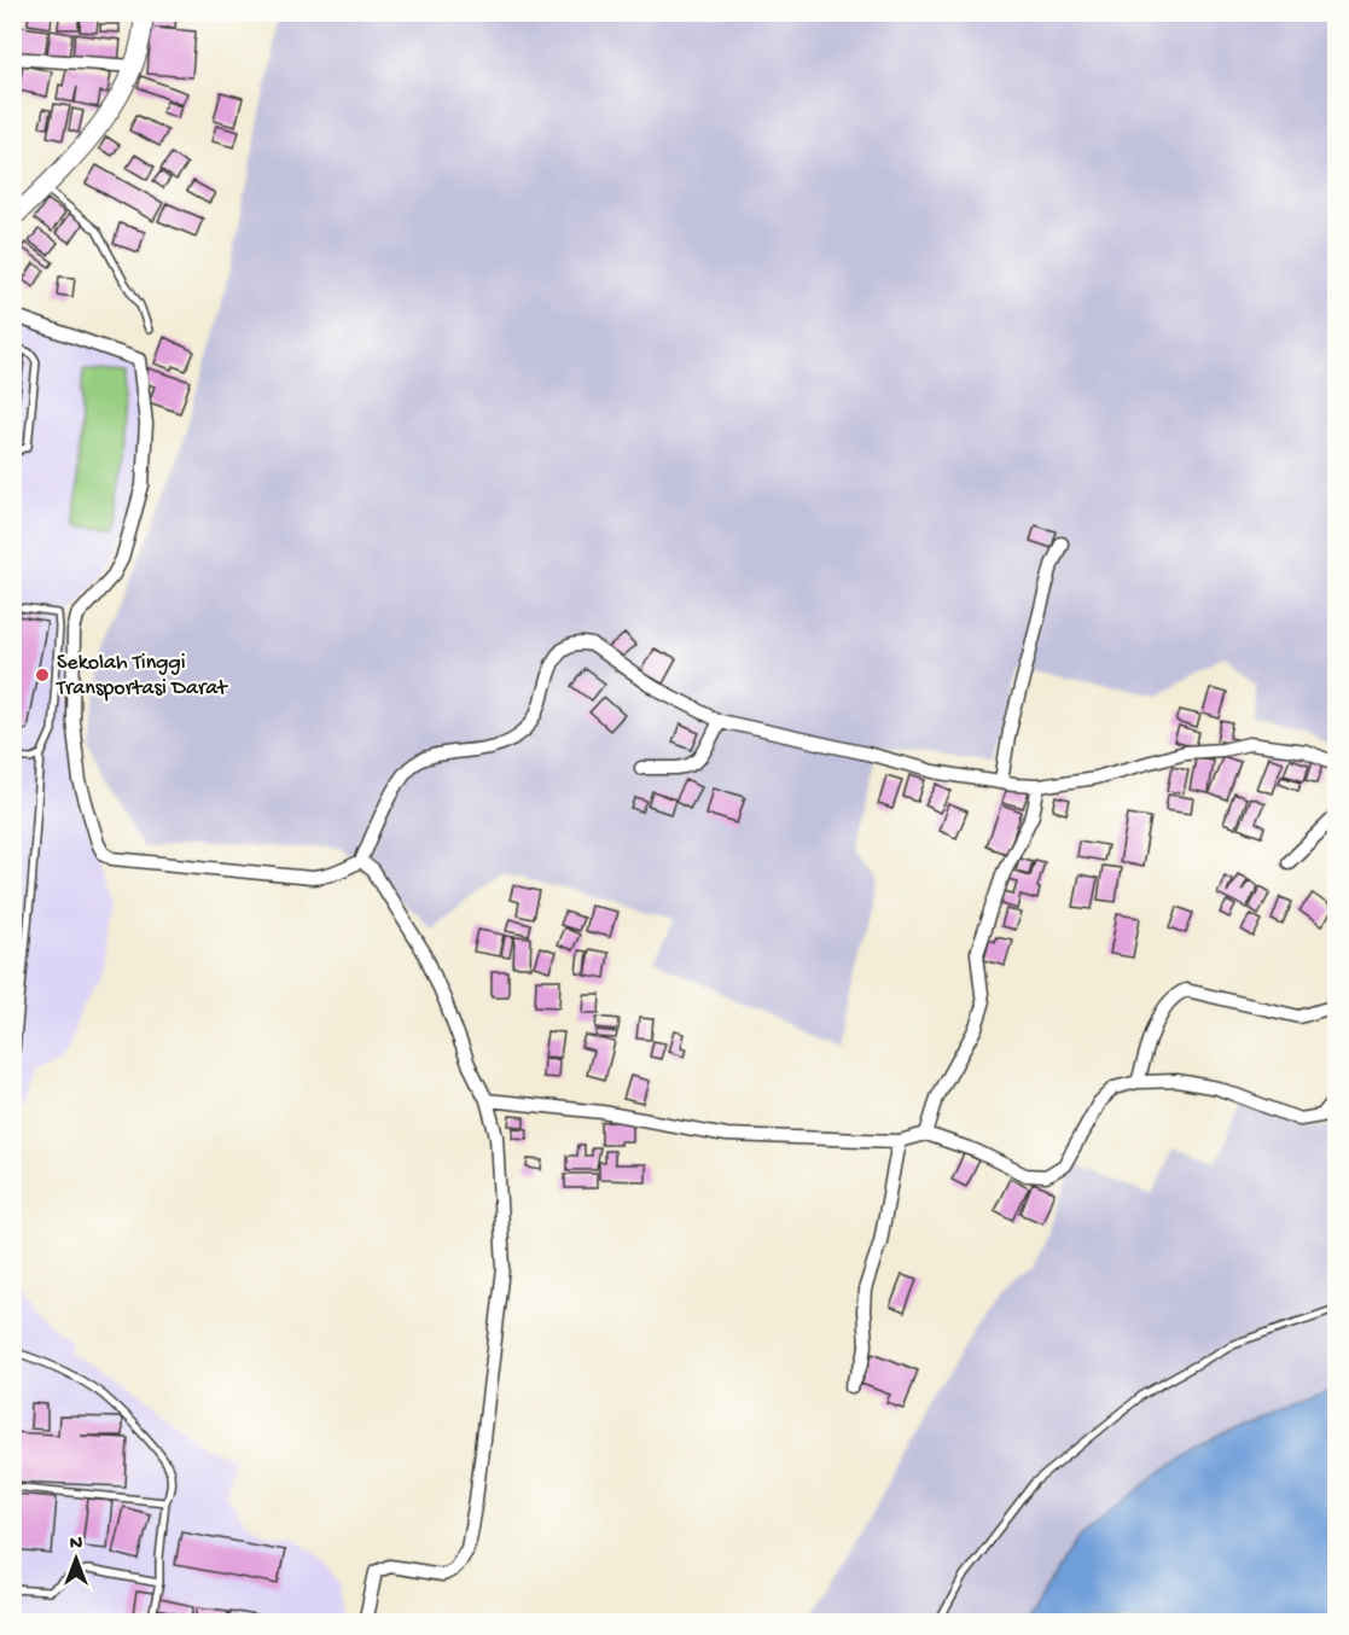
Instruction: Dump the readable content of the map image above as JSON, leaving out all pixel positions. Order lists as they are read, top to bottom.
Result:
{
  "places": ["Sekolah Tinggi Transportasi Darat"],
  "north": "top"
}
